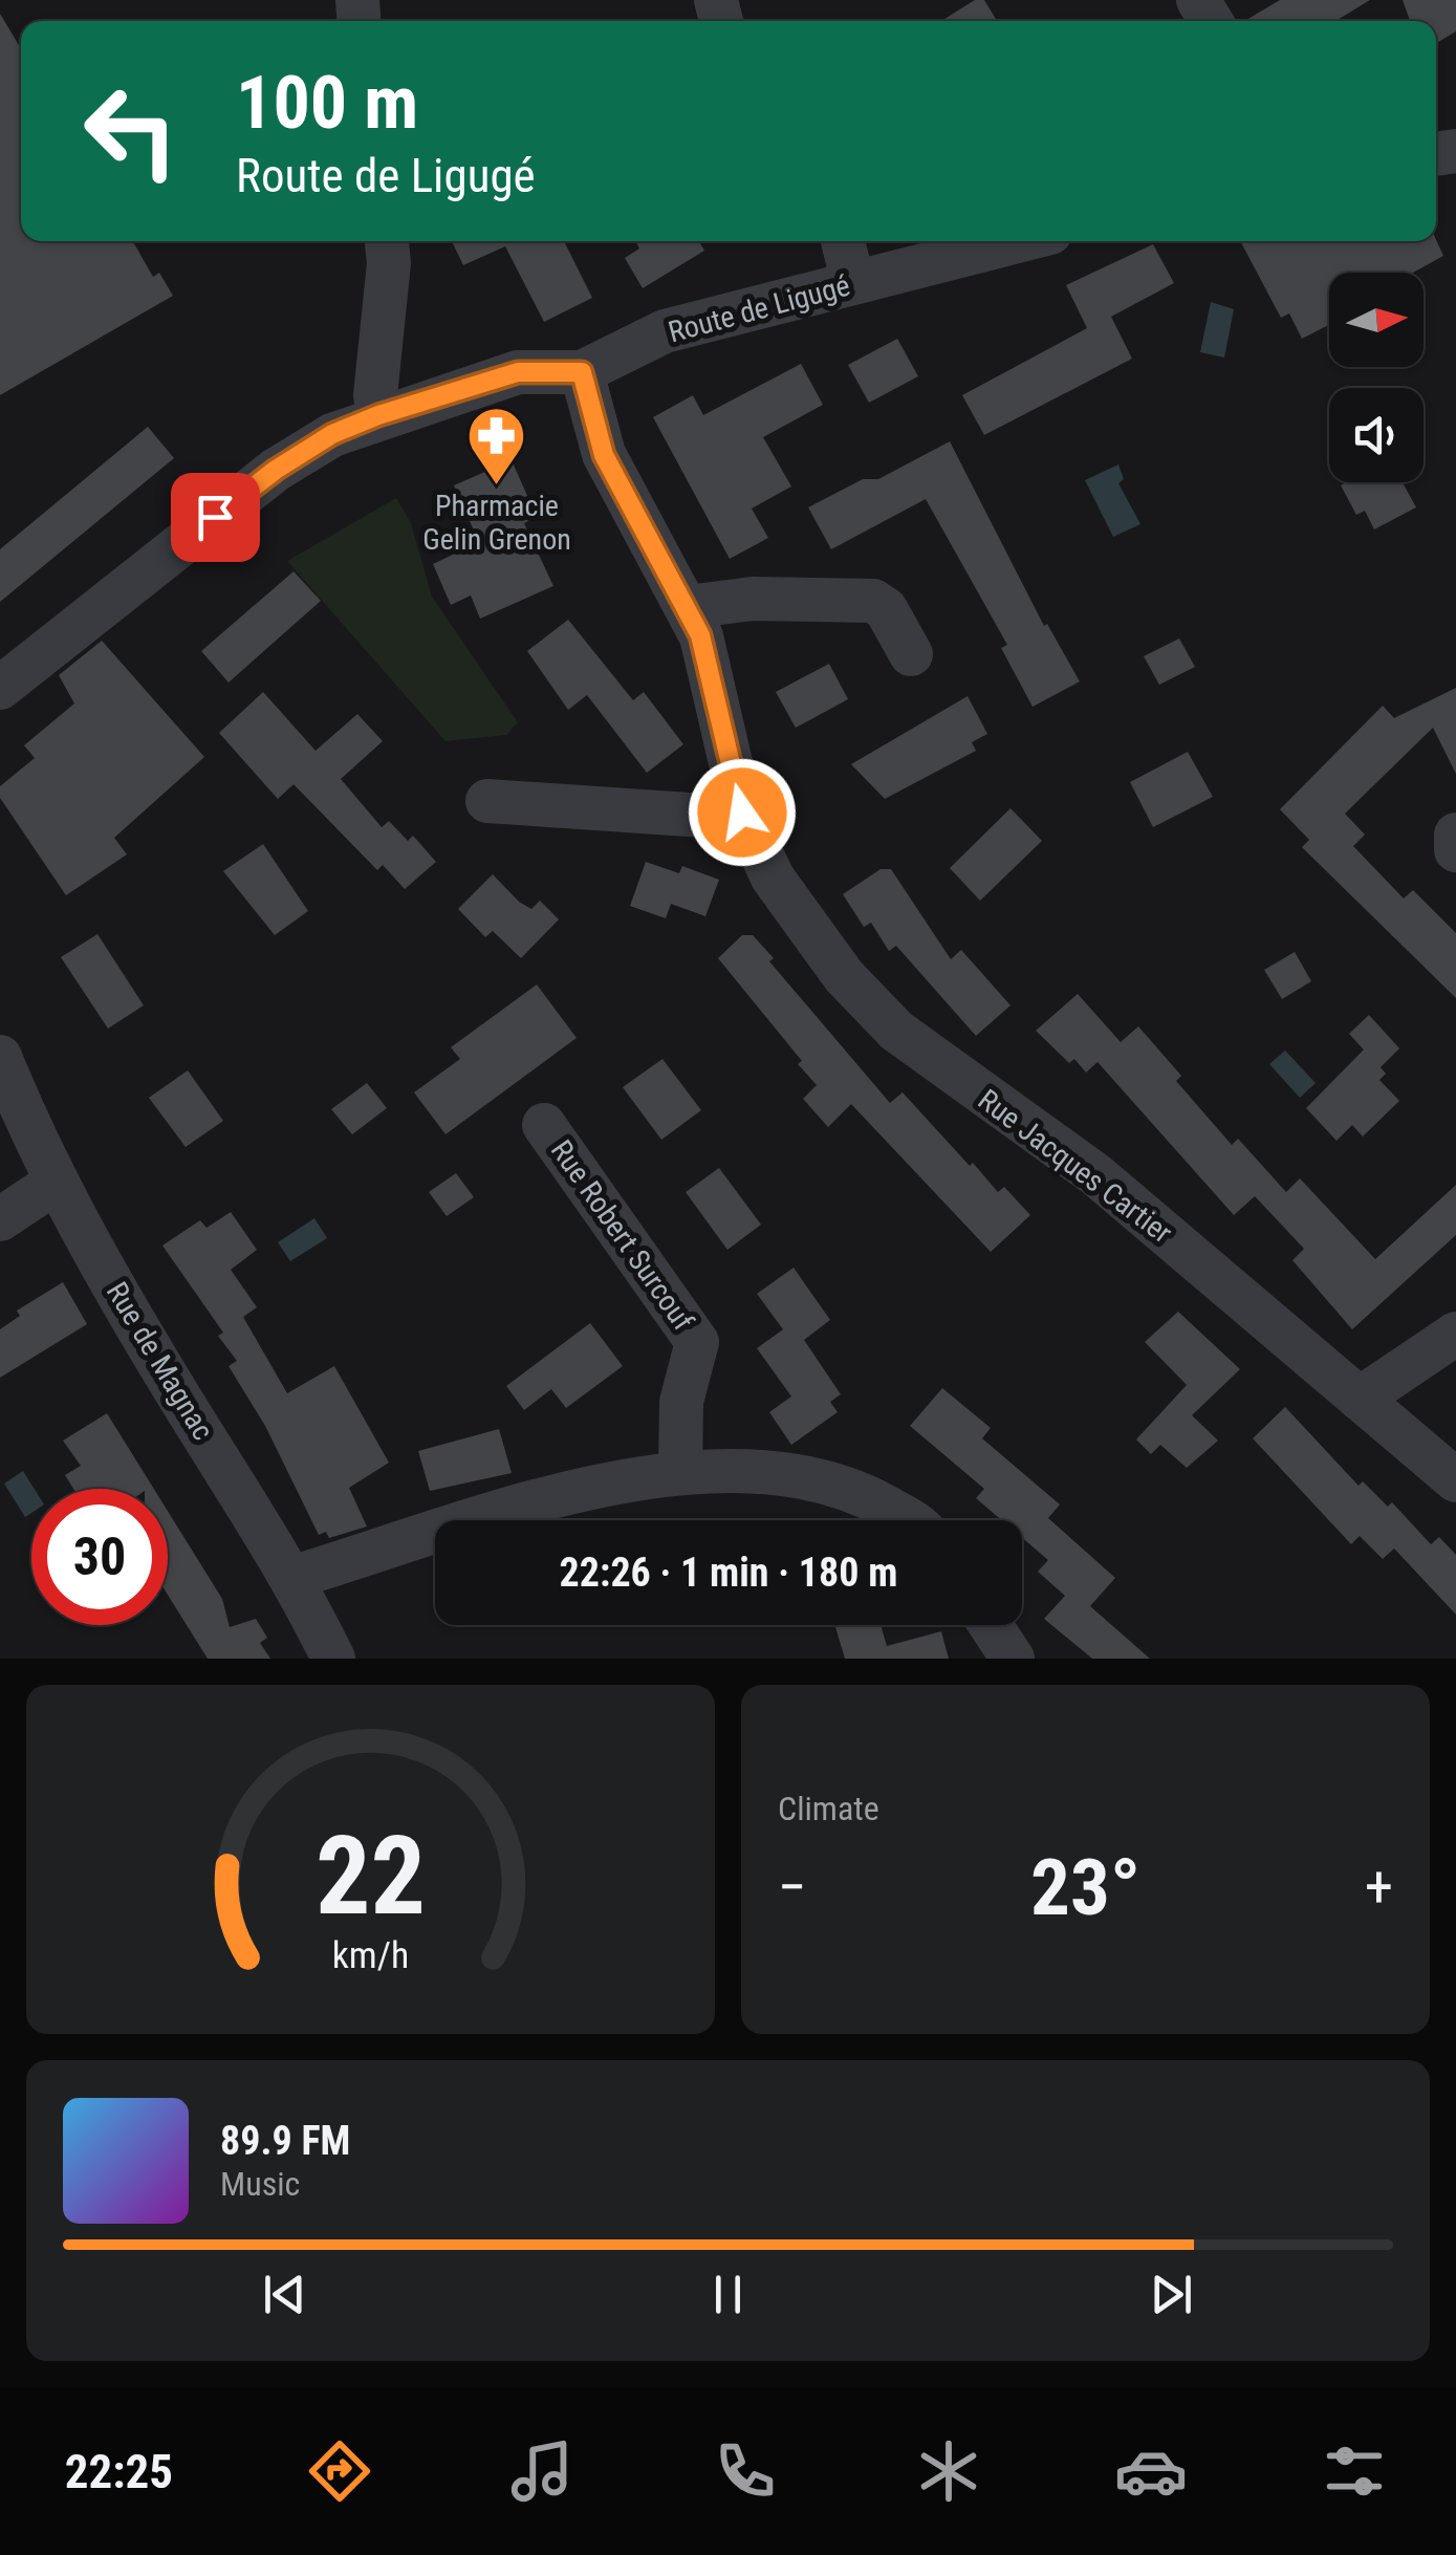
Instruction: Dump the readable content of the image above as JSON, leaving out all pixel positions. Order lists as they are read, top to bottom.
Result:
{
  "streets": {
    "street": [
      "Route de Ligugé",
      "Rue Jacques Cartier",
      "Rue Robert Surcouf",
      "Rue de Magnac"
    ]
  },
  "crossings": [
    ["Route de Ligugé", "Rue Jacques Cartier"]
  ],
  "places": {
    "pharmacy": ["Pharmacie Gelin Grenon"]
  },
  "north": "right",
  "page": {
    "turn": ["100 m", "Route de Ligugé"],
    "limit": "30",
    "trip": "22:26 · 1 min · 180 m",
    "tile": "Climate",
    "heat": ["−", "23°", "+"],
    "song": ["89.9 FM", "Music"],
    "tabs": "22:25",
    "gauge": ["22", "km/h"]
  }
}
